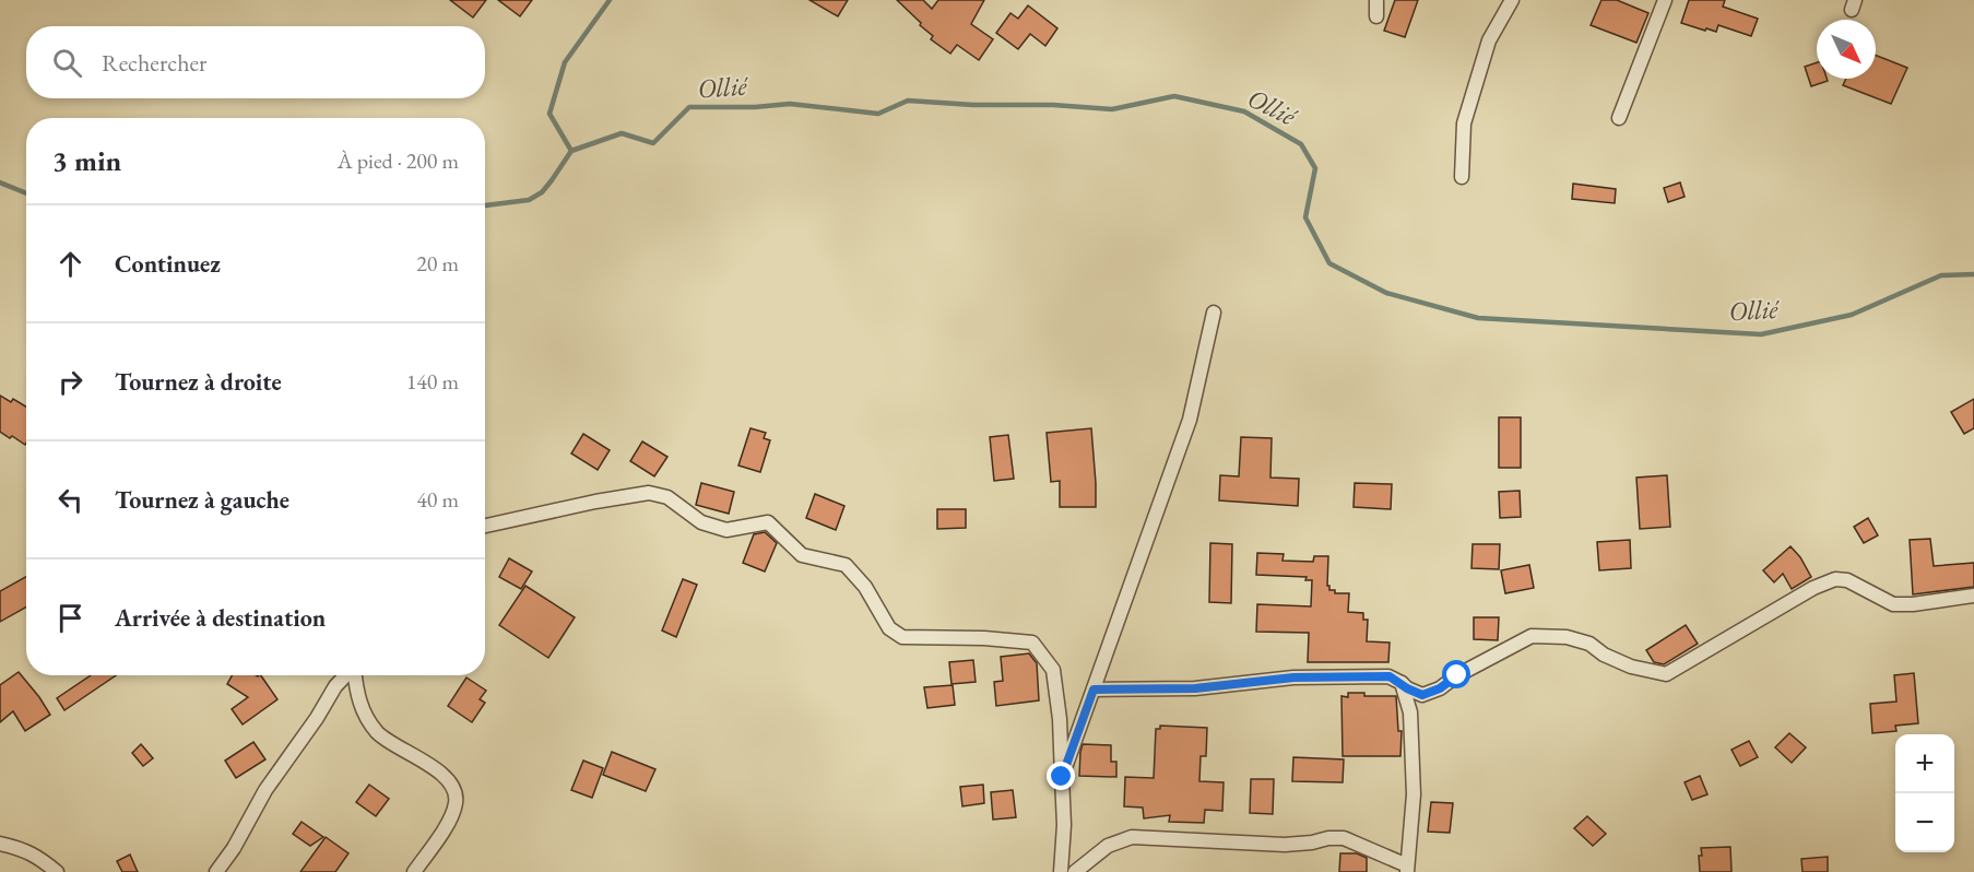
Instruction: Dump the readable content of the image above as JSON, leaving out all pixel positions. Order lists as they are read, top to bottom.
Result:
{
  "water": ["Ollié"],
  "north": "bottom right",
  "page": {
    "search": "Rechercher",
    "heading": ["3 min", "À pied · 200 m"],
    "list": [
      ["Continuez", "20 m"],
      ["Tournez à droite", "140 m"],
      ["Tournez à gauche", "40 m"],
      "Arrivée à destination"
    ],
    "map_buttons": ["+", "−"]
  }
}
